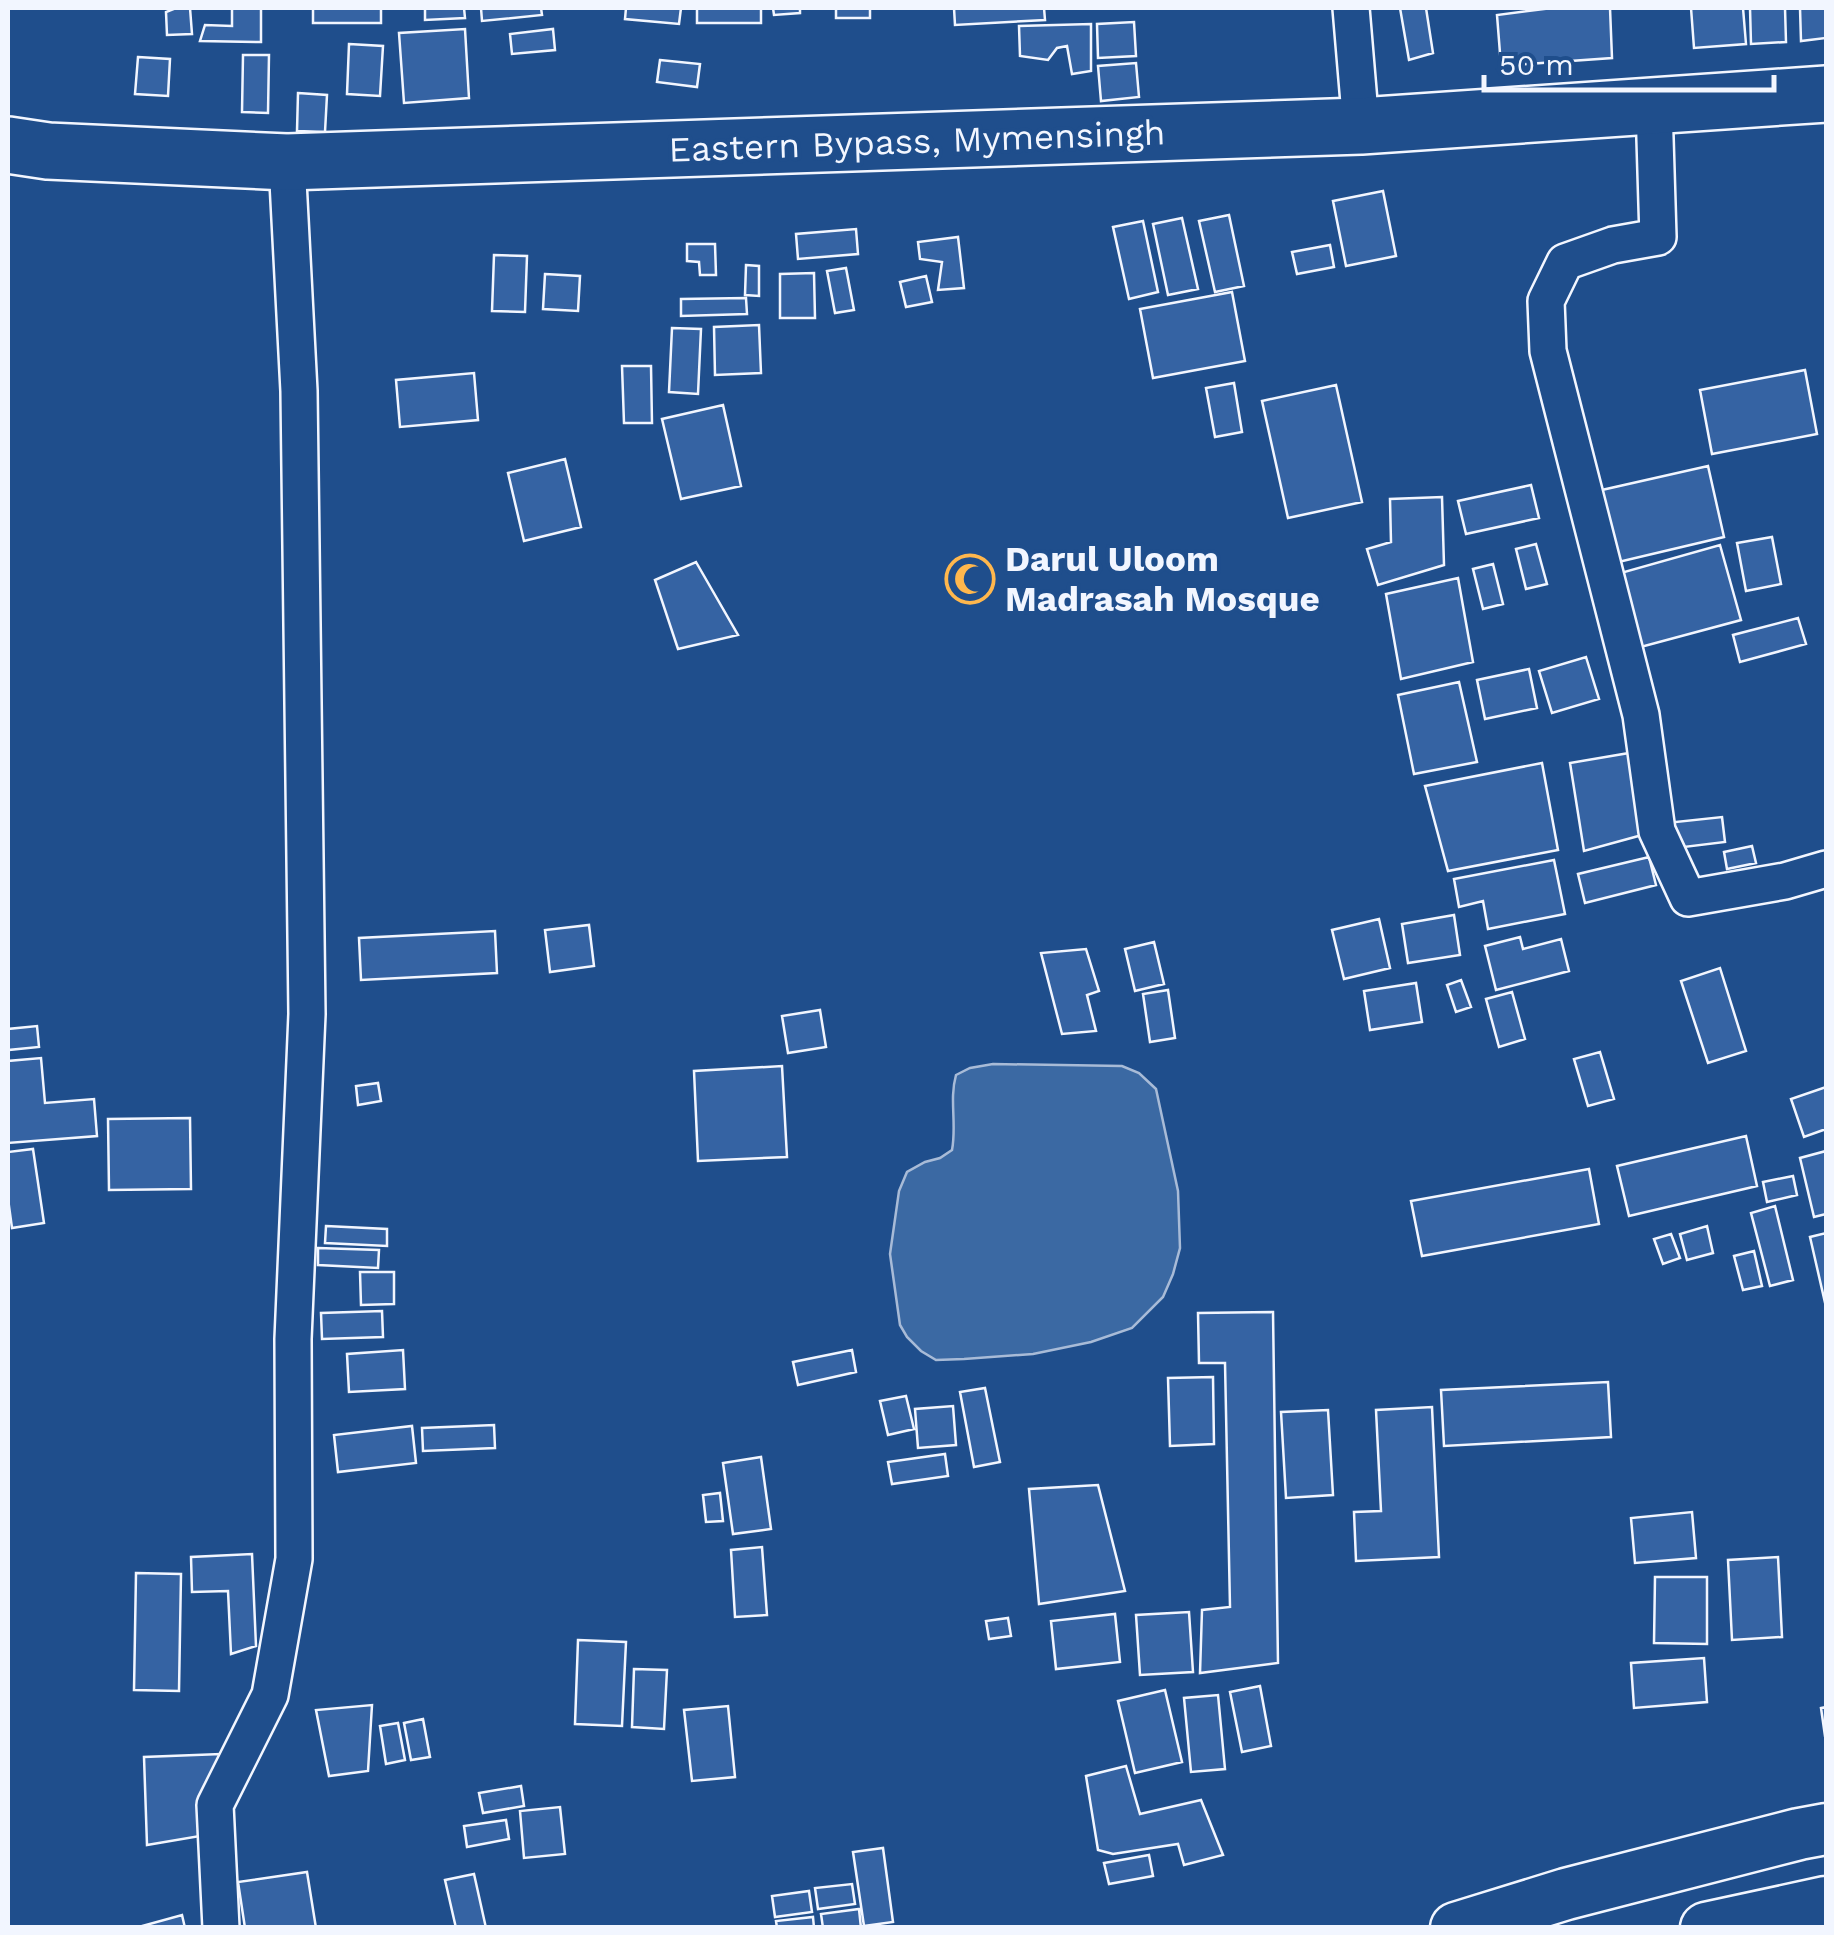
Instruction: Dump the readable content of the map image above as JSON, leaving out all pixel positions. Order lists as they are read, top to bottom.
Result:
{
  "streets": {
    "highway": ["Eastern Bypass, Mymensingh"]
  },
  "places": {
    "mosque": ["Darul Uloom Madrasah Mosque"]
  },
  "scale_bar": "50 m"
}
